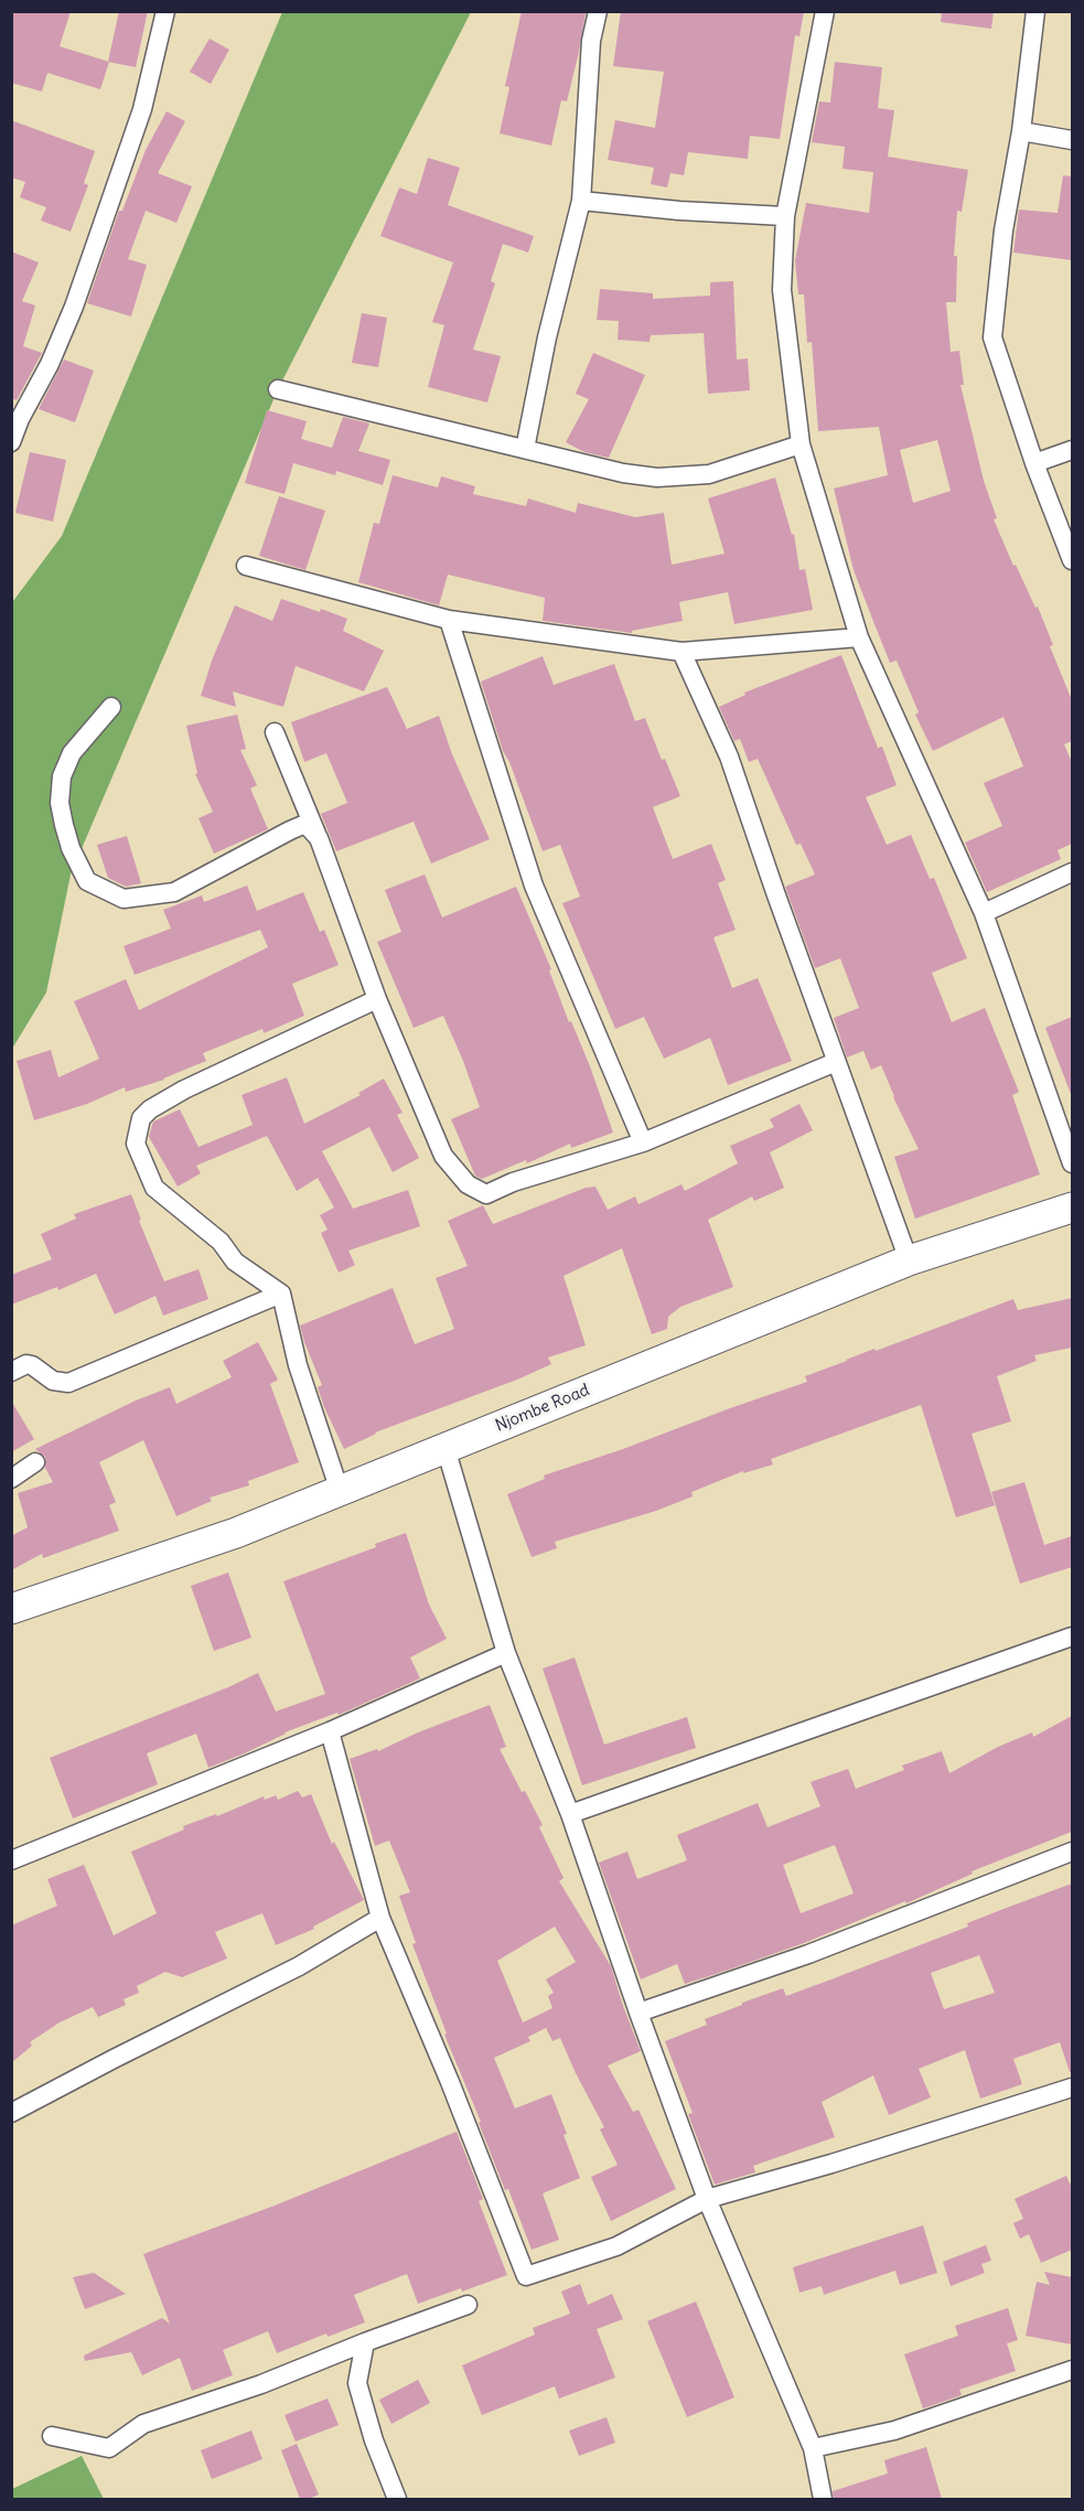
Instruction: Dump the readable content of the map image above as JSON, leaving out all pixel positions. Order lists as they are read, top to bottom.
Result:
{
  "streets": {
    "highway": ["Njombe Road"]
  }
}
